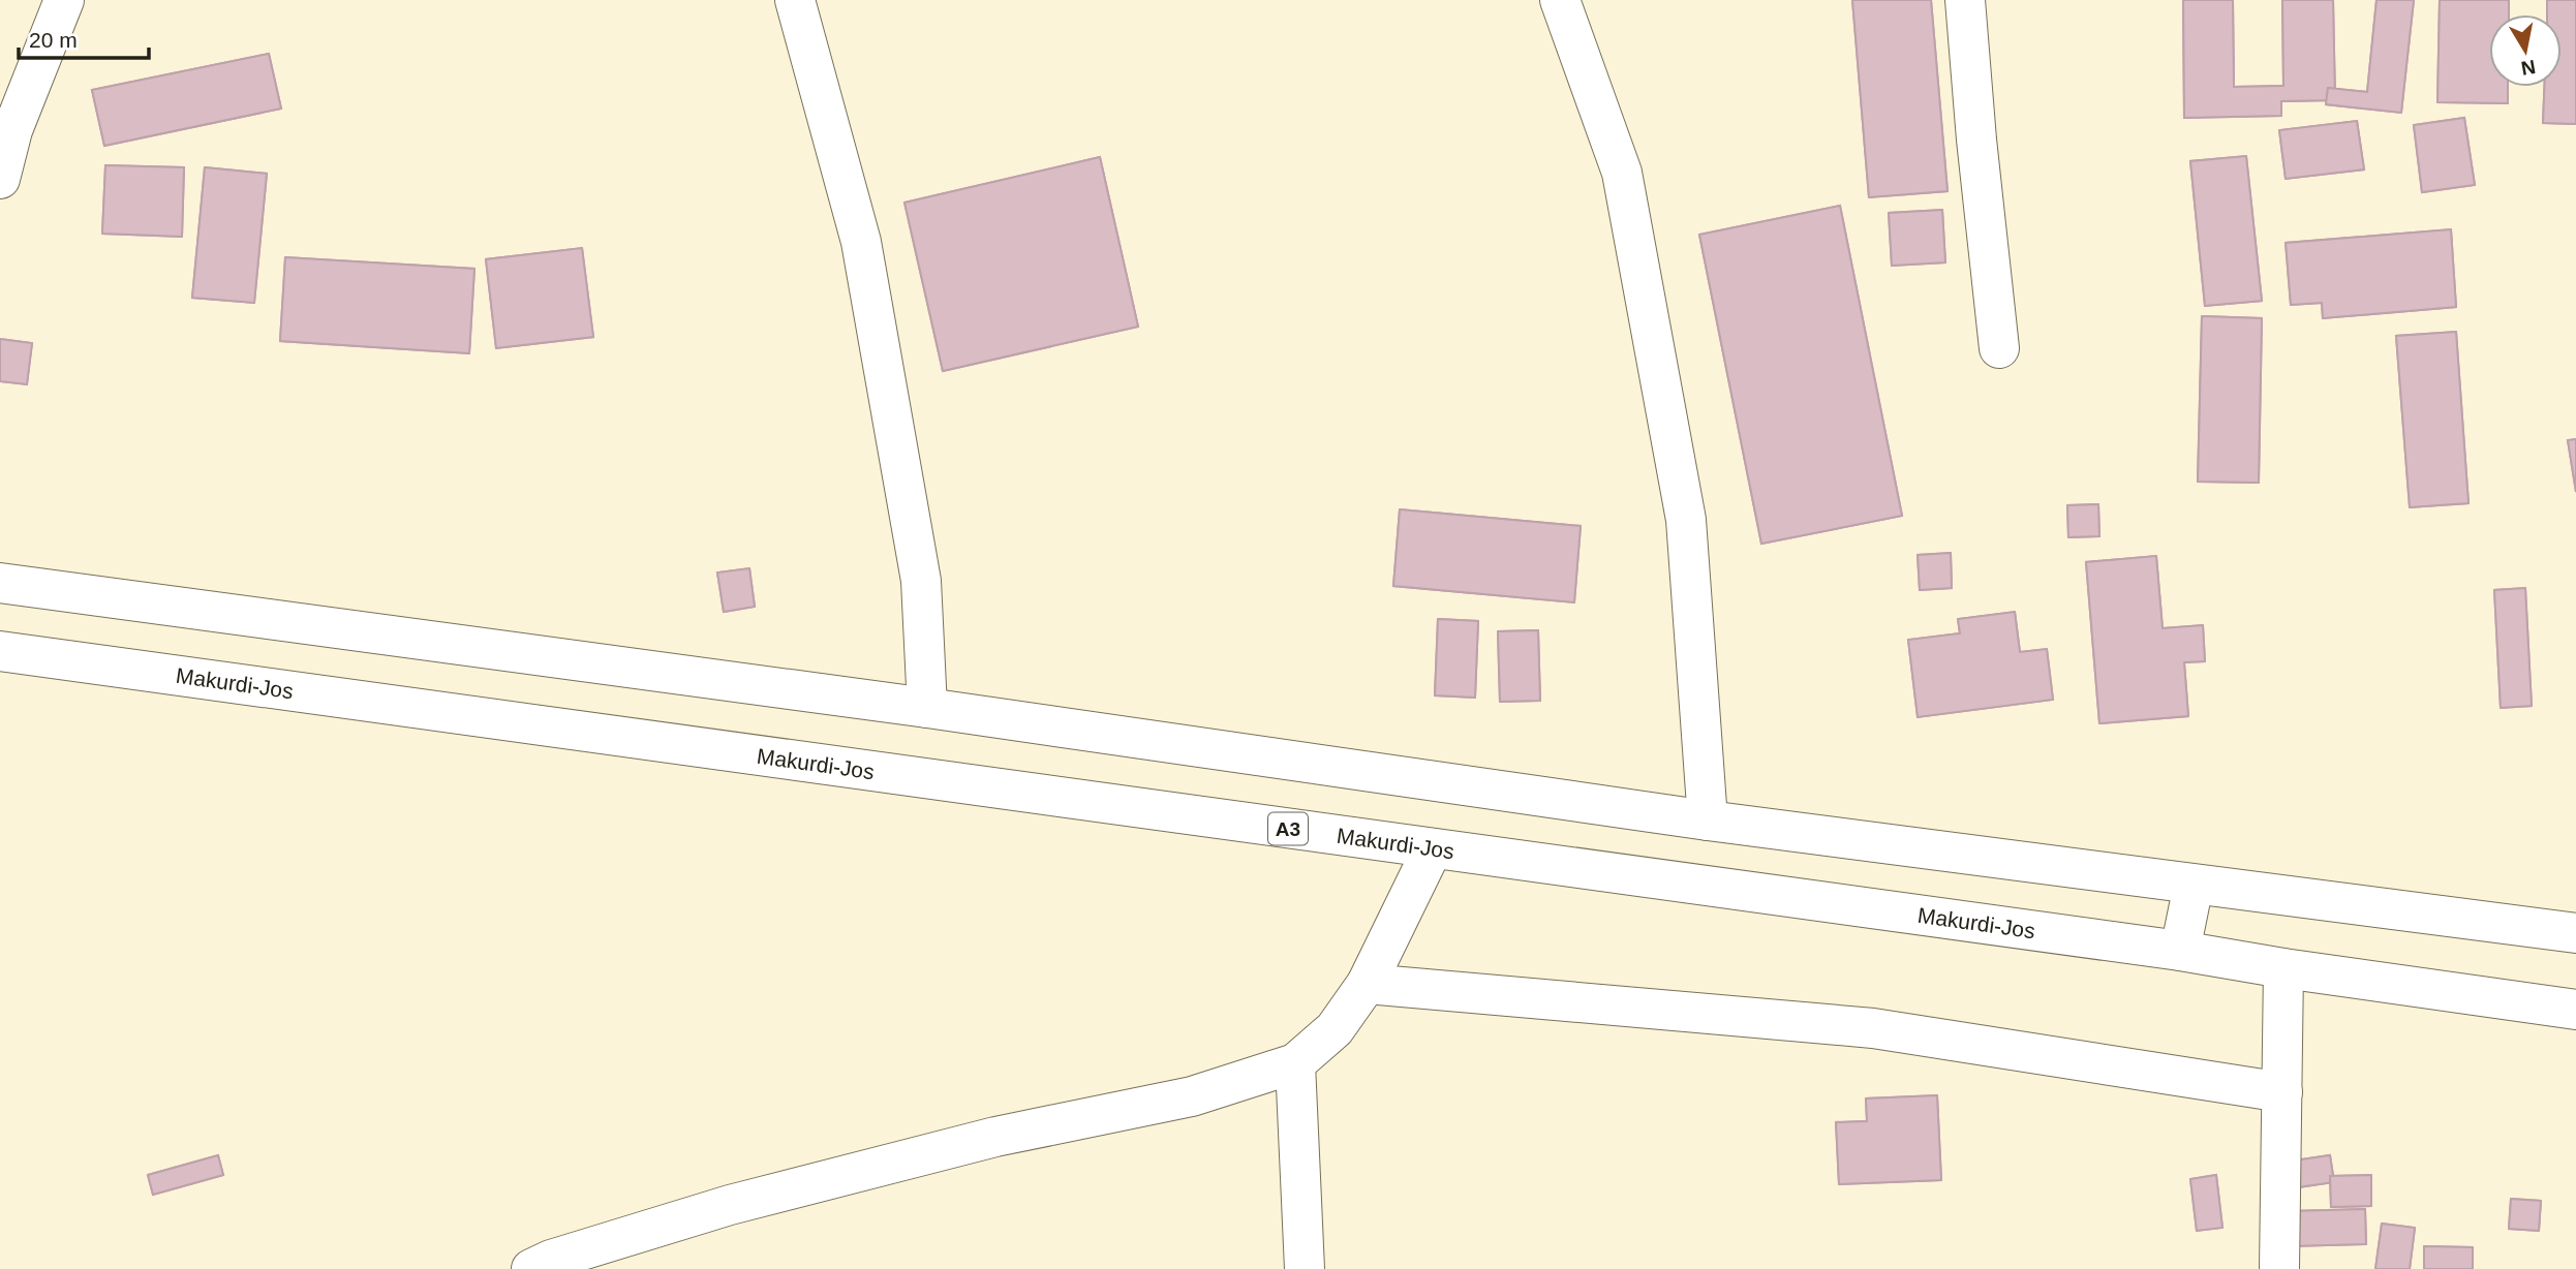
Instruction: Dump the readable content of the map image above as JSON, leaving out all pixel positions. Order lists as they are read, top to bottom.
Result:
{
  "streets": {
    "main road": ["Makurdi-Jos", "A3"]
  },
  "scale_bar": "20 m",
  "north": "bottom"
}
